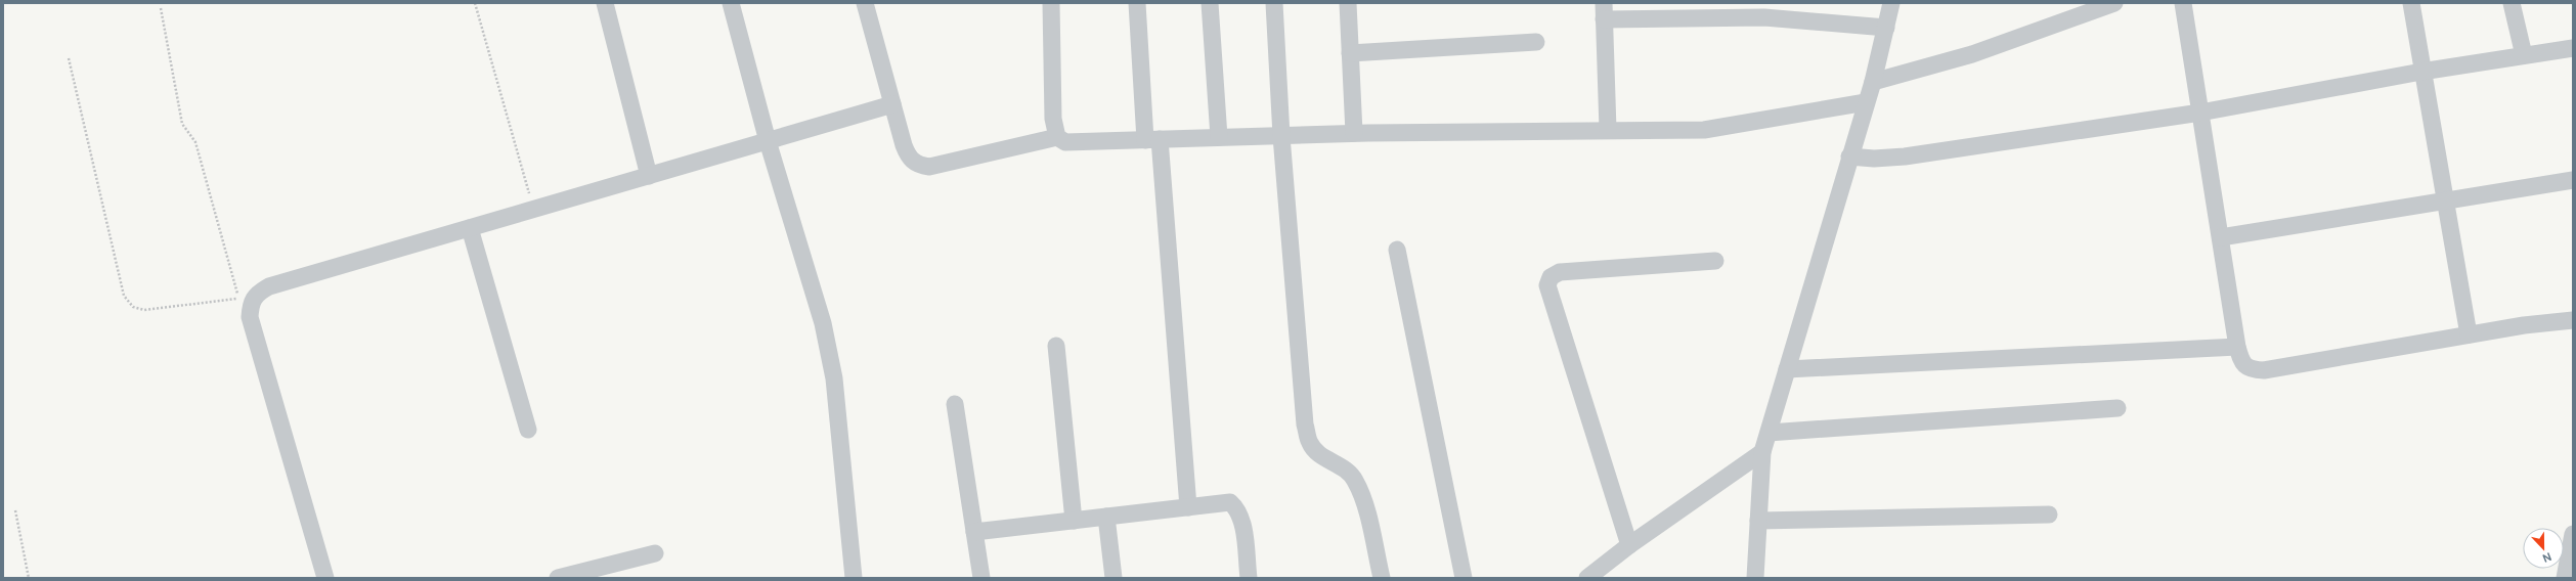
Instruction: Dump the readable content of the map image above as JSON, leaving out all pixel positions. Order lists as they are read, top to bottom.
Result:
{
  "north": "bottom"
}
